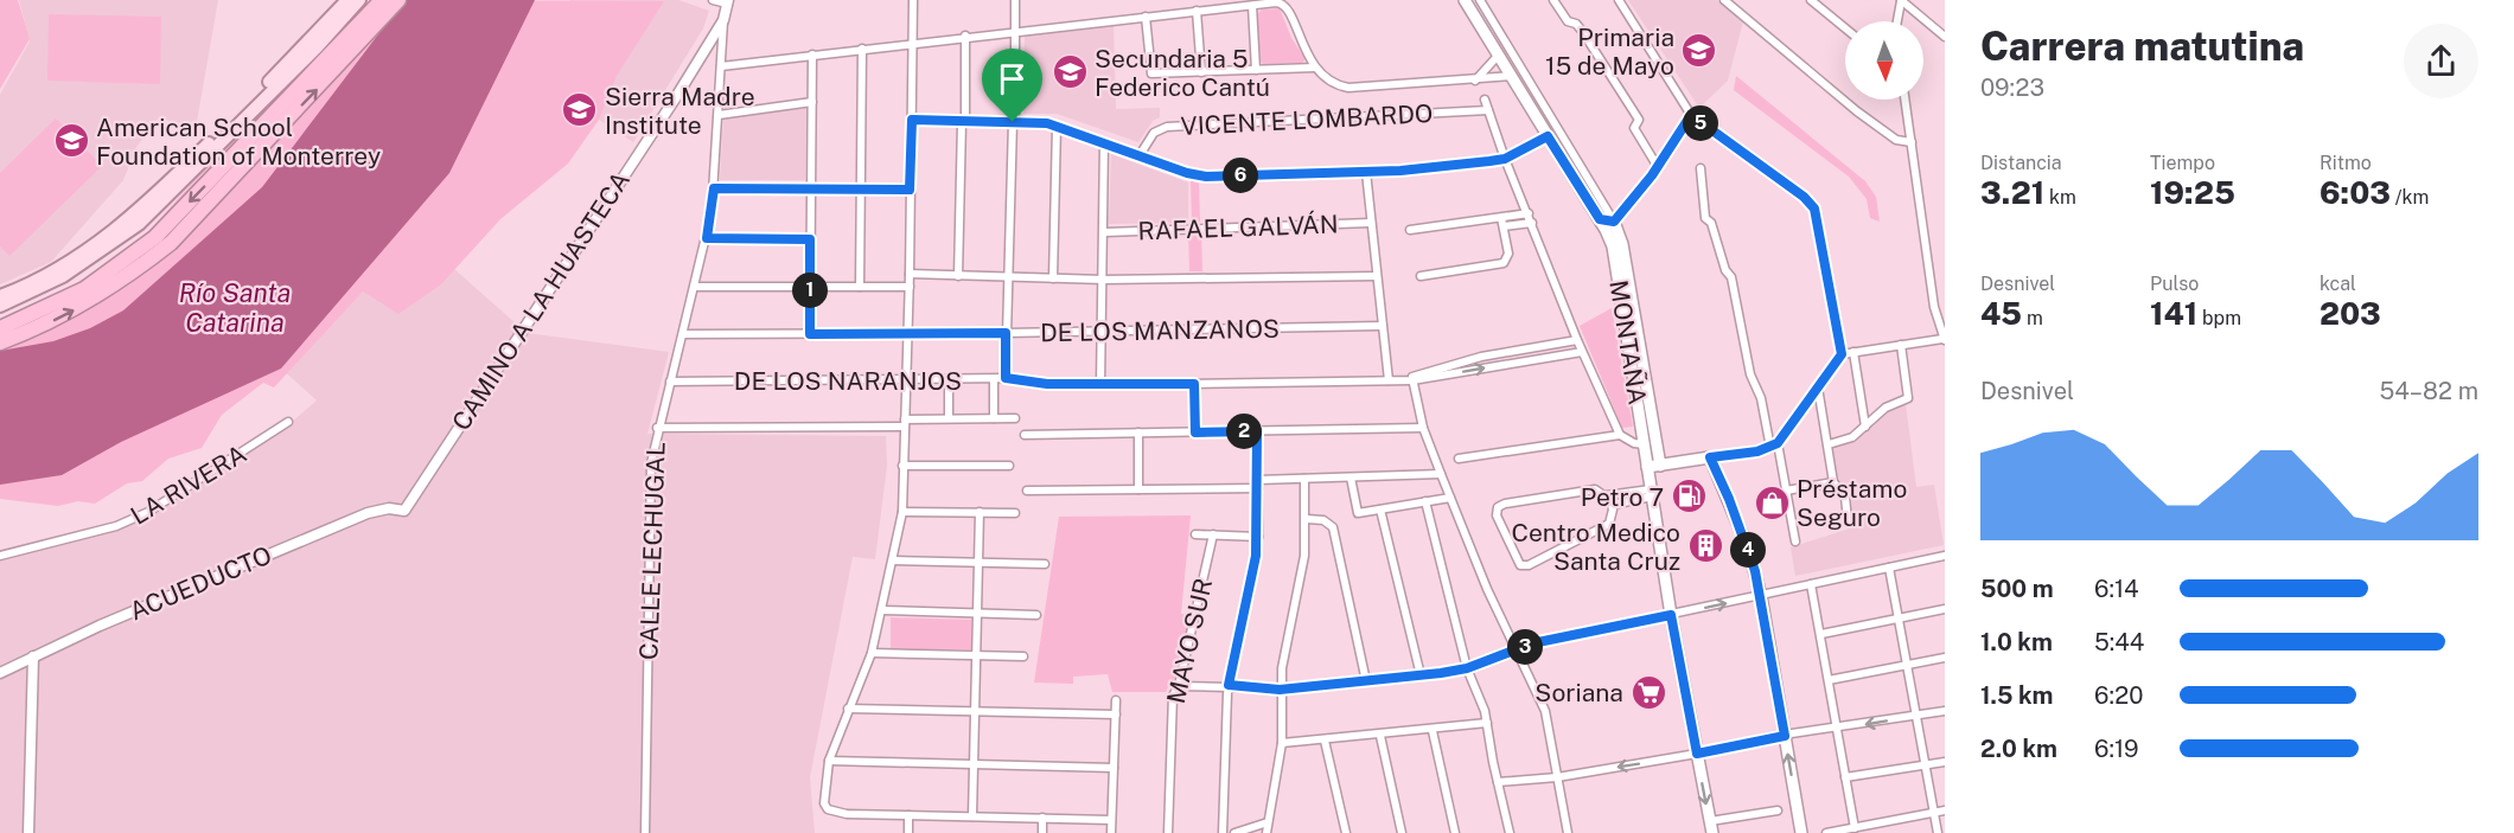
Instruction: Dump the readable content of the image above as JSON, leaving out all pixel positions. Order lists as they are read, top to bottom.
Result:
{
  "streets": {
    "main road": ["MONTAÑA"],
    "street": [
      "VICENTE LOMBARDO",
      "RAFAEL GALVÁN",
      "CAMINO A LA HUASTECA",
      "DE LOS MANZANOS",
      "DE LOS NARANJOS",
      "LA RIVERA",
      "CALLE LECHUGAL",
      "ACUEDUCTO",
      "MAYO SUR"
    ]
  },
  "crossings": [
    ["CAMINO A LA HUASTECA", "CALLE LECHUGAL"],
    ["CAMINO A LA HUASTECA", "ACUEDUCTO"],
    ["DE LOS MANZANOS", "CALLE LECHUGAL"],
    ["DE LOS NARANJOS", "CALLE LECHUGAL"]
  ],
  "water": ["Río Santa Catarina"],
  "places": {
    "school or university": [
      "Primaria 15 de Mayo",
      "Secundaria 5 Federico Cantú",
      "Sierra Madre Institute",
      "American School Foundation of Monterrey"
    ],
    "fuel station": ["Petro 7"],
    "shop": ["Préstamo Seguro"],
    "building": ["Centro Medico Santa Cruz"],
    "supermarket": ["Soriana"]
  },
  "north": "bottom",
  "page": {
    "heading": ["Carrera matutina", "09:23"],
    "pins": [
      "5",
      "6",
      "1",
      "2",
      "4",
      "3"
    ],
    "stats": [
      ["Distancia", "3.21 km"],
      ["Tiempo", "19:25"],
      ["Ritmo", "6:03 /km"],
      ["Desnivel", "45 m"],
      ["Pulso", "141 bpm"],
      ["kcal", "203"]
    ],
    "chart": ["Desnivel", "54–82 m"],
    "list": [
      {
        "name": "500 m",
        "note": "6:14"
      },
      {
        "name": "1.0 km",
        "note": "5:44"
      },
      {
        "name": "1.5 km",
        "note": "6:20"
      },
      {
        "name": "2.0 km",
        "note": "6:19"
      }
    ]
  }
}
